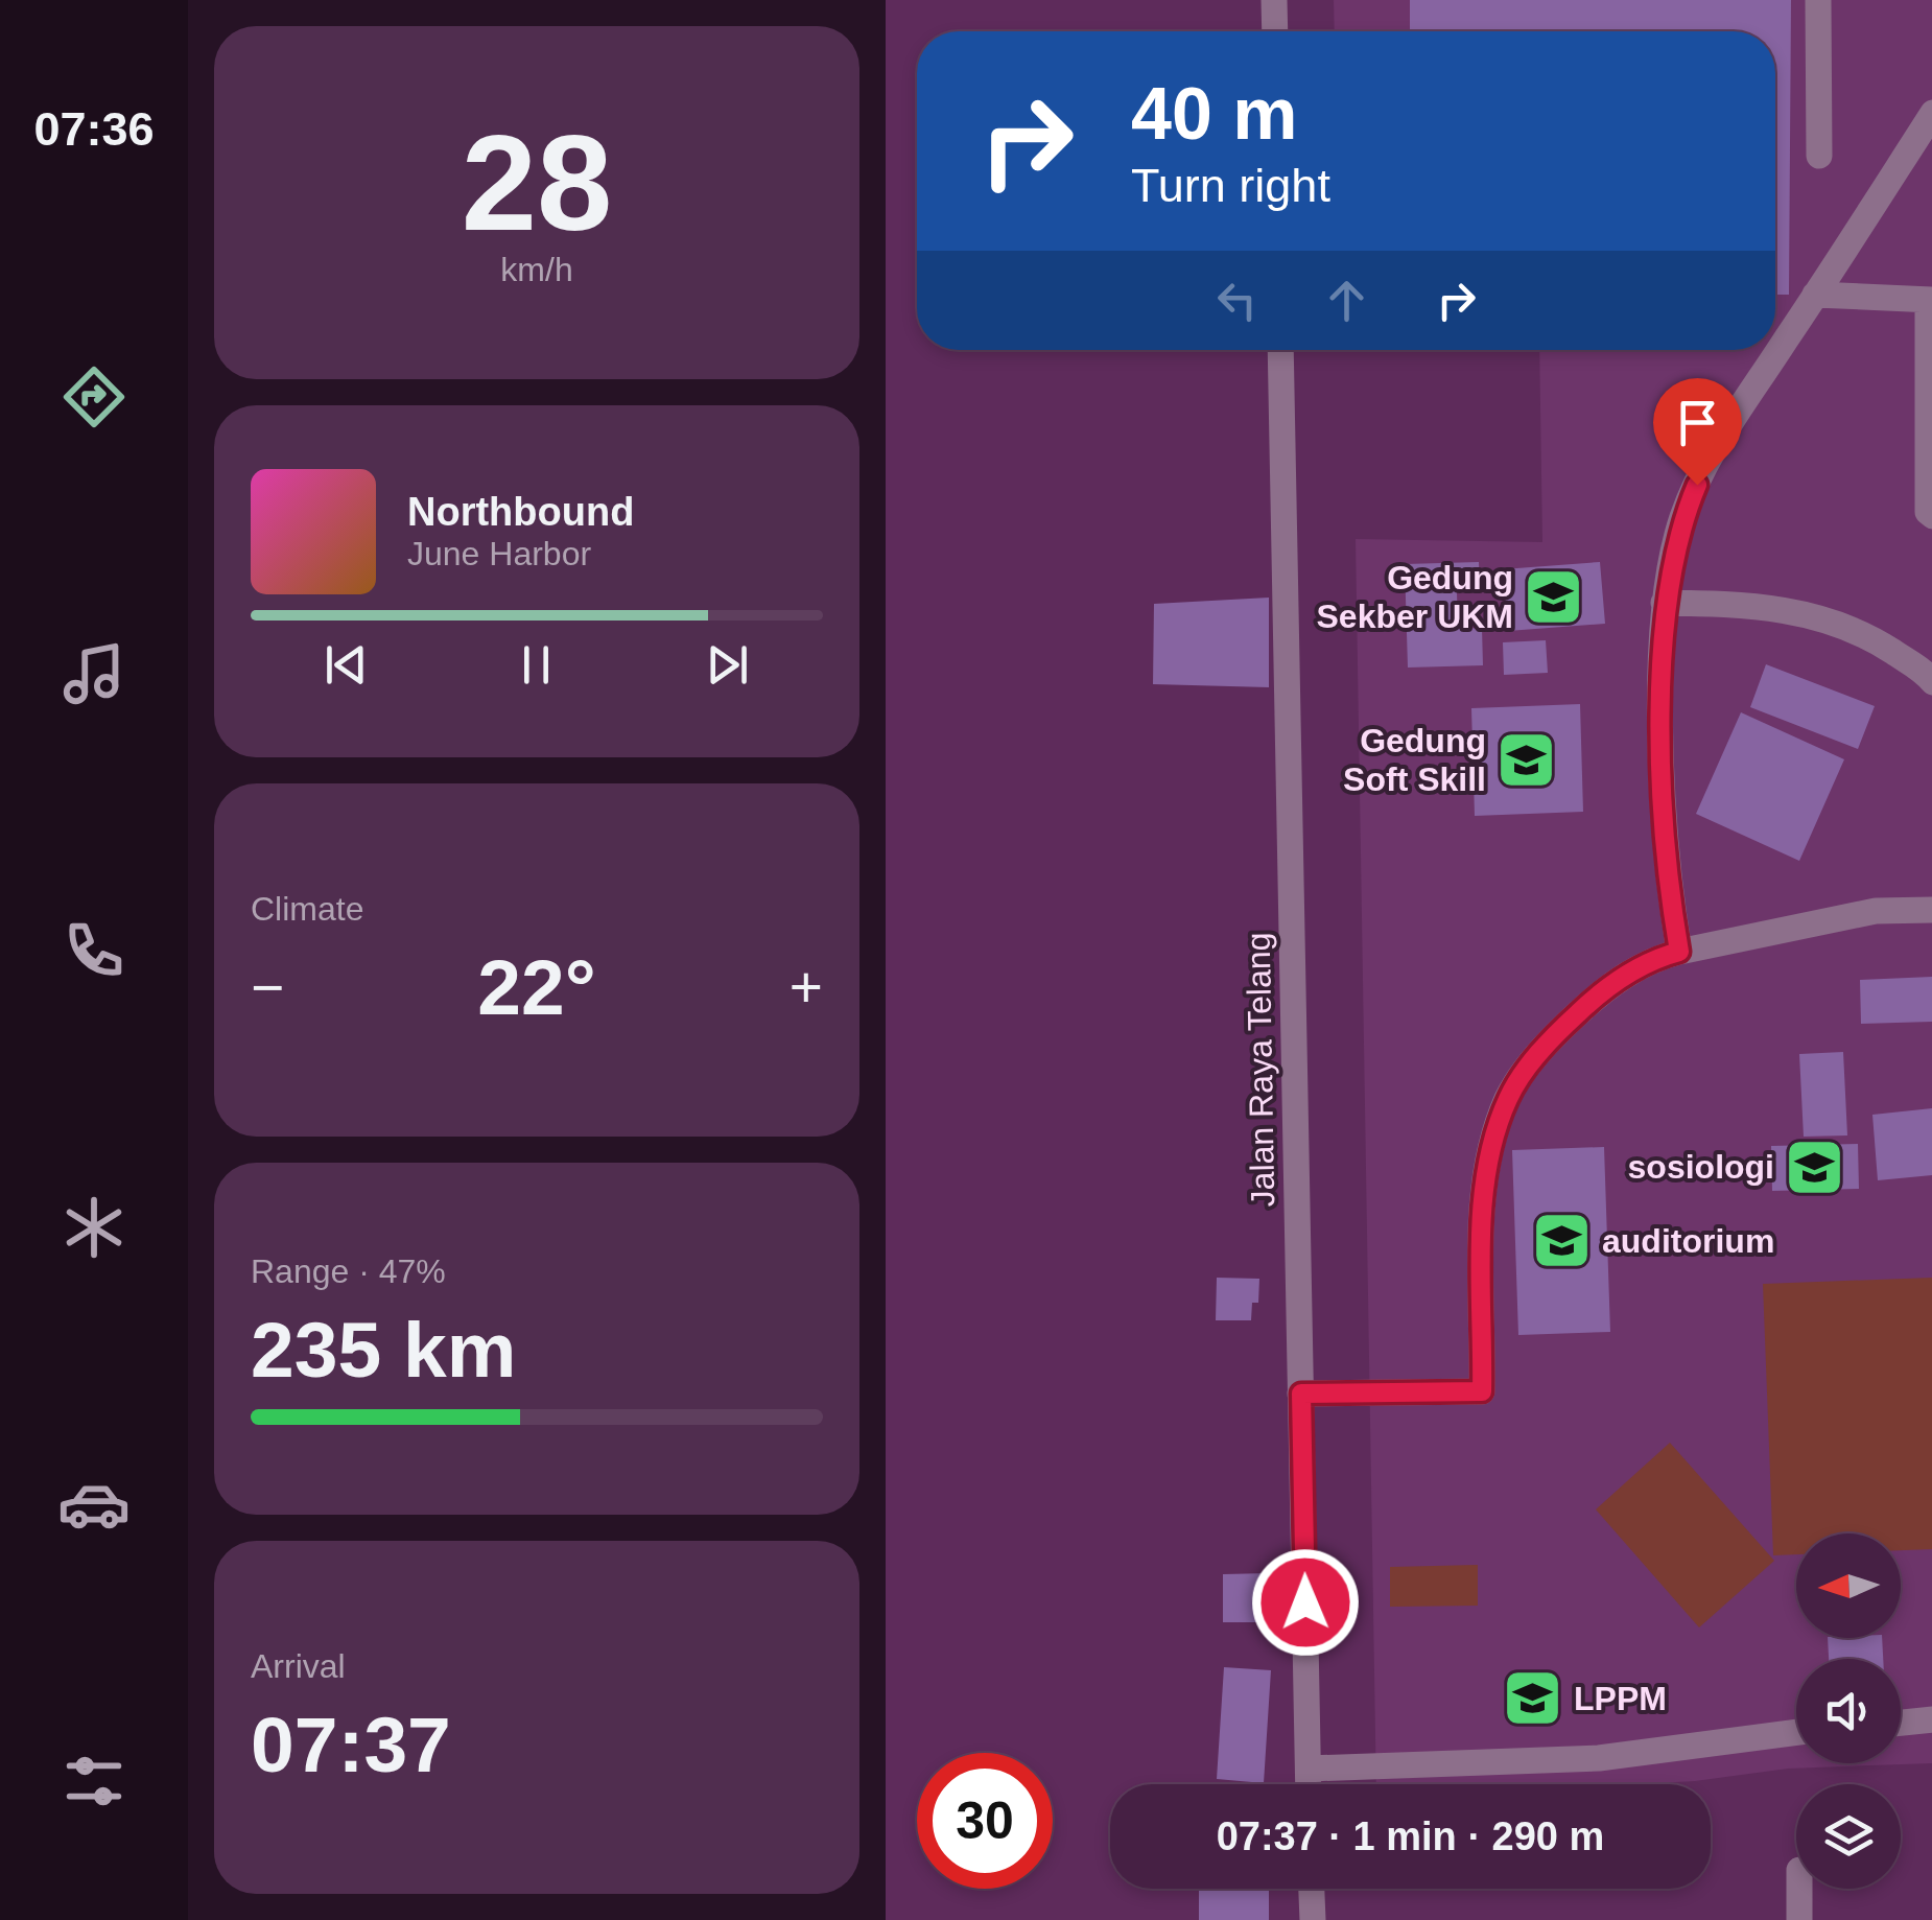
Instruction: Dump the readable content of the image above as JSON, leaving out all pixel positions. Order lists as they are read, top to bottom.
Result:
{
  "streets": {
    "street": ["Jalan Raya Telang"]
  },
  "places": {
    "school or university": [
      "Gedung Sekber UKM",
      "Gedung Soft Skill",
      "sosiologi",
      "auditorium",
      "LPPM"
    ]
  },
  "north": "left",
  "page": {
    "tabs": "07:36",
    "tile": [
      ["28", "km/h"],
      "Climate",
      ["Range · 47%", "235 km"],
      ["Arrival", "07:37"]
    ],
    "turn": ["40 m", "Turn right"],
    "song": ["Northbound", "June Harbor"],
    "heat": ["−", "22°", "+"],
    "limit": "30",
    "trip": "07:37 · 1 min · 290 m"
  }
}
